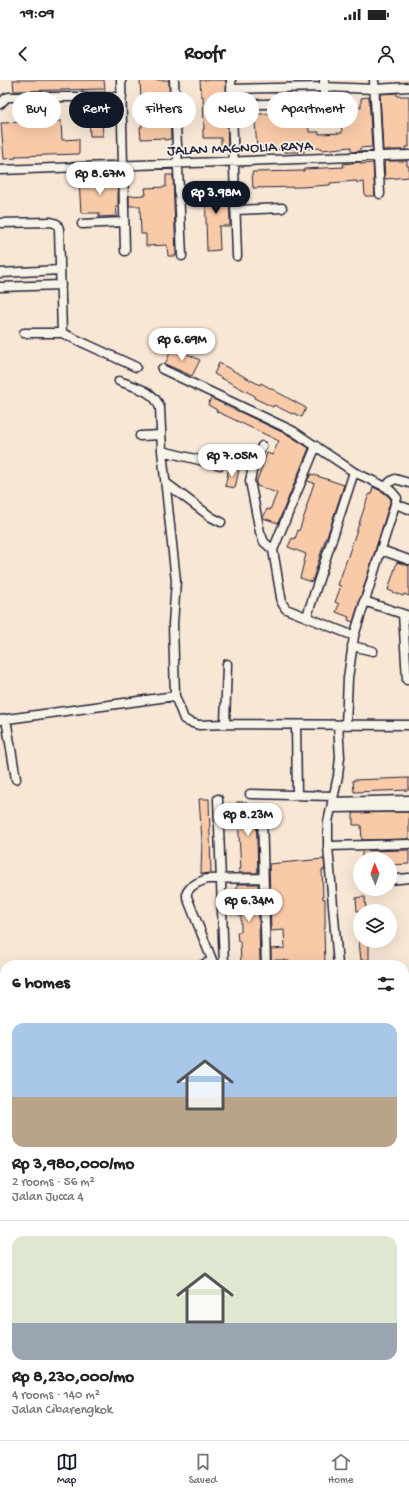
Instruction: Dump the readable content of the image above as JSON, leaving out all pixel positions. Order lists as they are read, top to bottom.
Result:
{
  "streets": {
    "street": ["JALAN MAGNOLIA RAYA"]
  },
  "north": "top",
  "page": {
    "status": "19:09",
    "header": "Roofr",
    "chip": [
      "Buy",
      "Rent",
      "Filters",
      "New",
      "Apartment"
    ],
    "price": [
      "Rp 8.67M",
      "Rp 3.98M",
      "Rp 6.69M",
      "Rp 7.05M",
      "Rp 8.23M",
      "Rp 6.34M"
    ],
    "heading": "6 homes",
    "list": [
      {
        "name": "Rp 3,980,000/mo",
        "note": "2 rooms · 56 m² · Jalan Jucca 4"
      },
      {
        "name": "Rp 8,230,000/mo",
        "note": "4 rooms · 140 m² · Jalan Cibarengkok"
      }
    ],
    "tabs": ["Map", "Saved", "Home"]
  }
}
